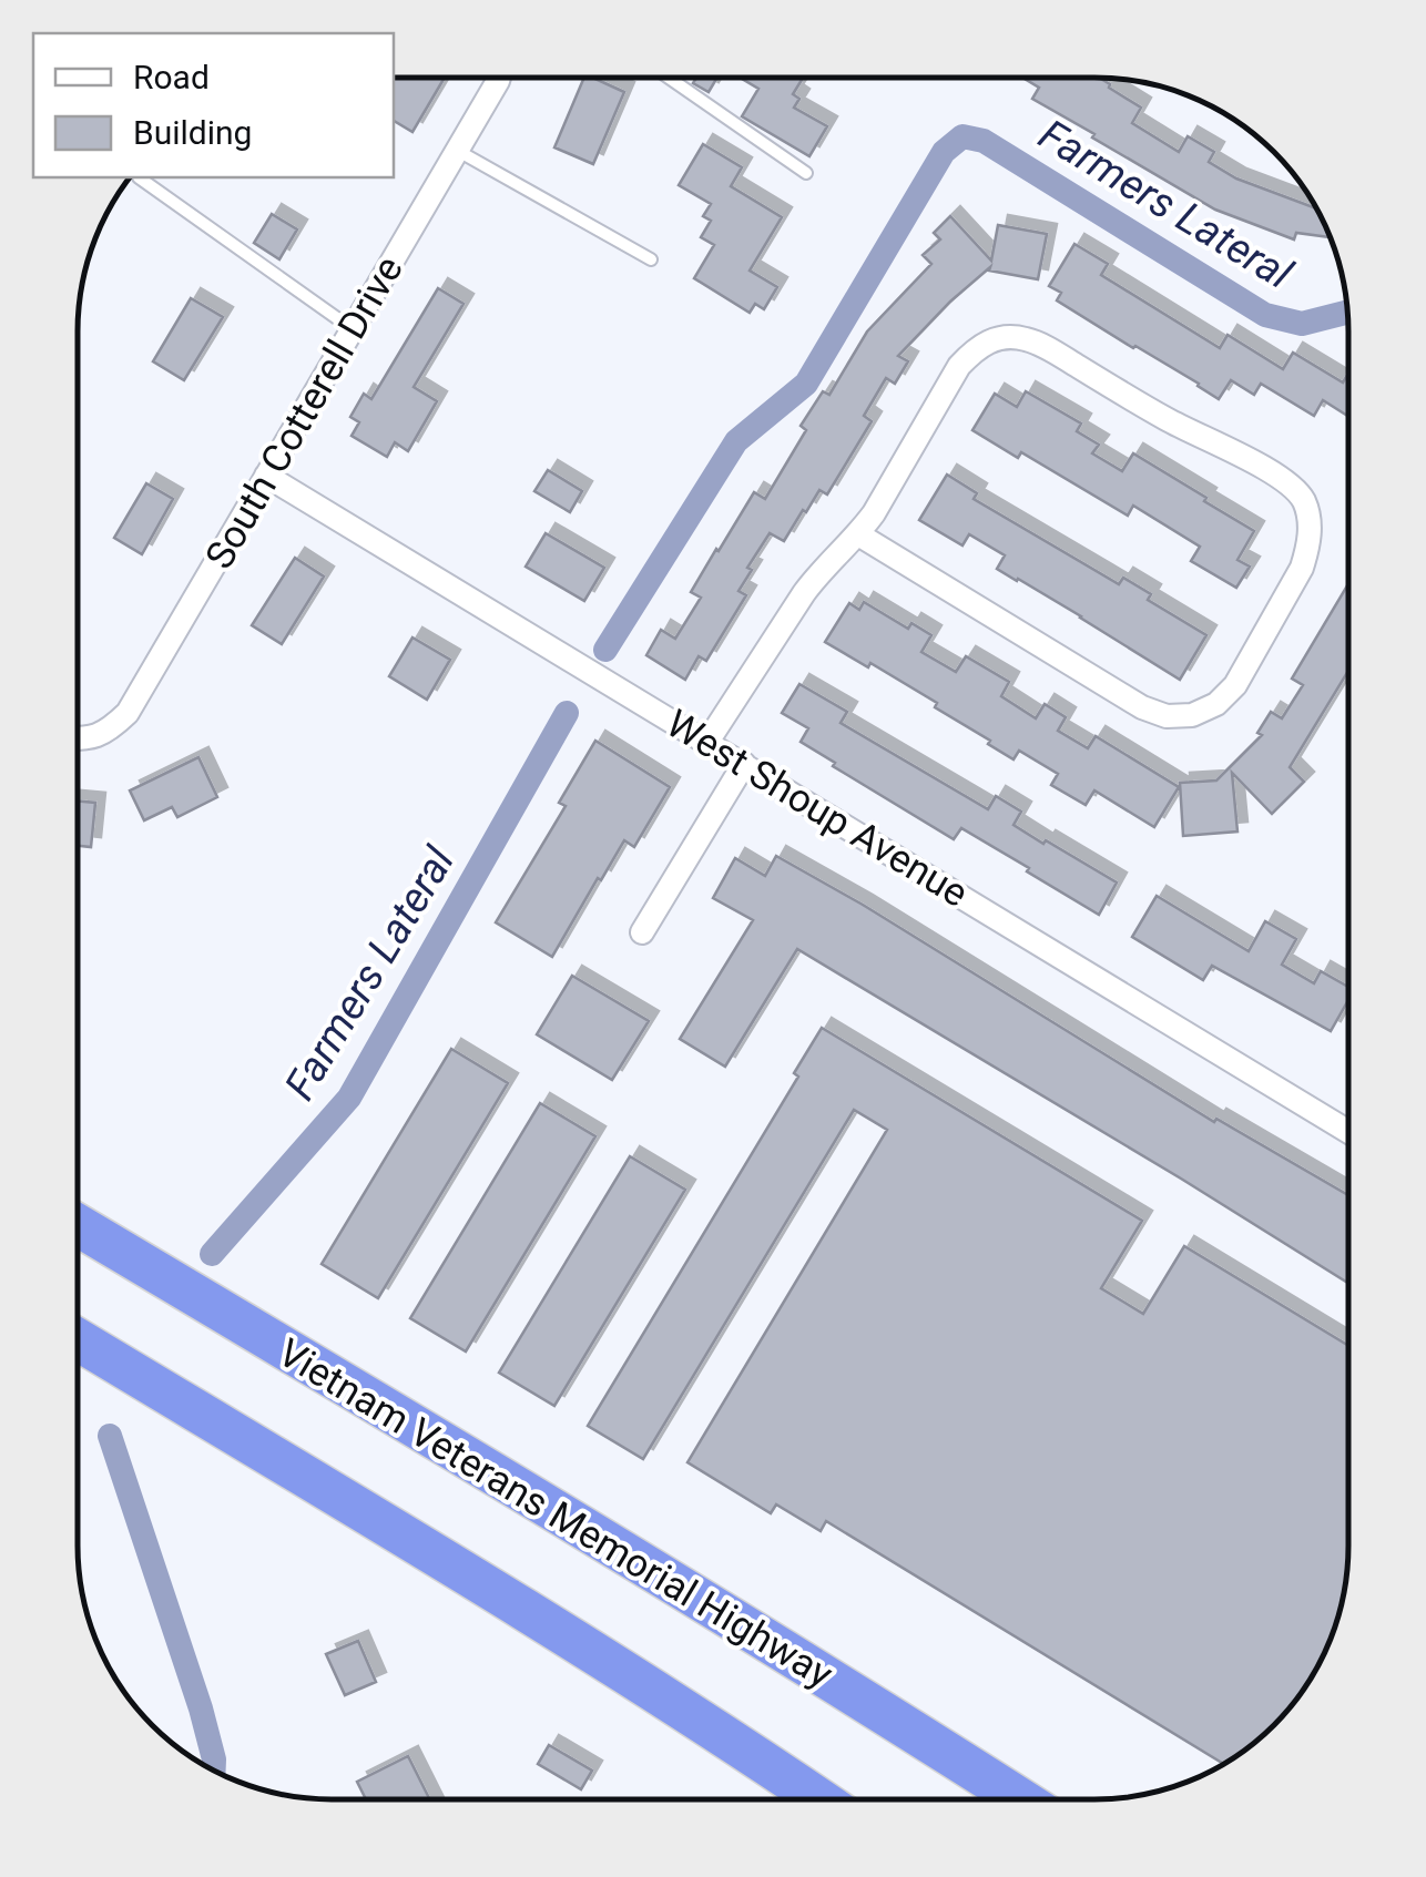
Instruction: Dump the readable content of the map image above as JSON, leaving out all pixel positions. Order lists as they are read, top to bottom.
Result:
{
  "streets": {
    "highway": ["Vietnam Veterans Memorial Highway"],
    "street": ["South Cotterell Drive", "West Shoup Avenue"]
  },
  "crossings": [
    ["South Cotterell Drive", "West Shoup Avenue"]
  ],
  "water": ["Farmers Lateral"],
  "legend": ["Road", "Building"]
}
